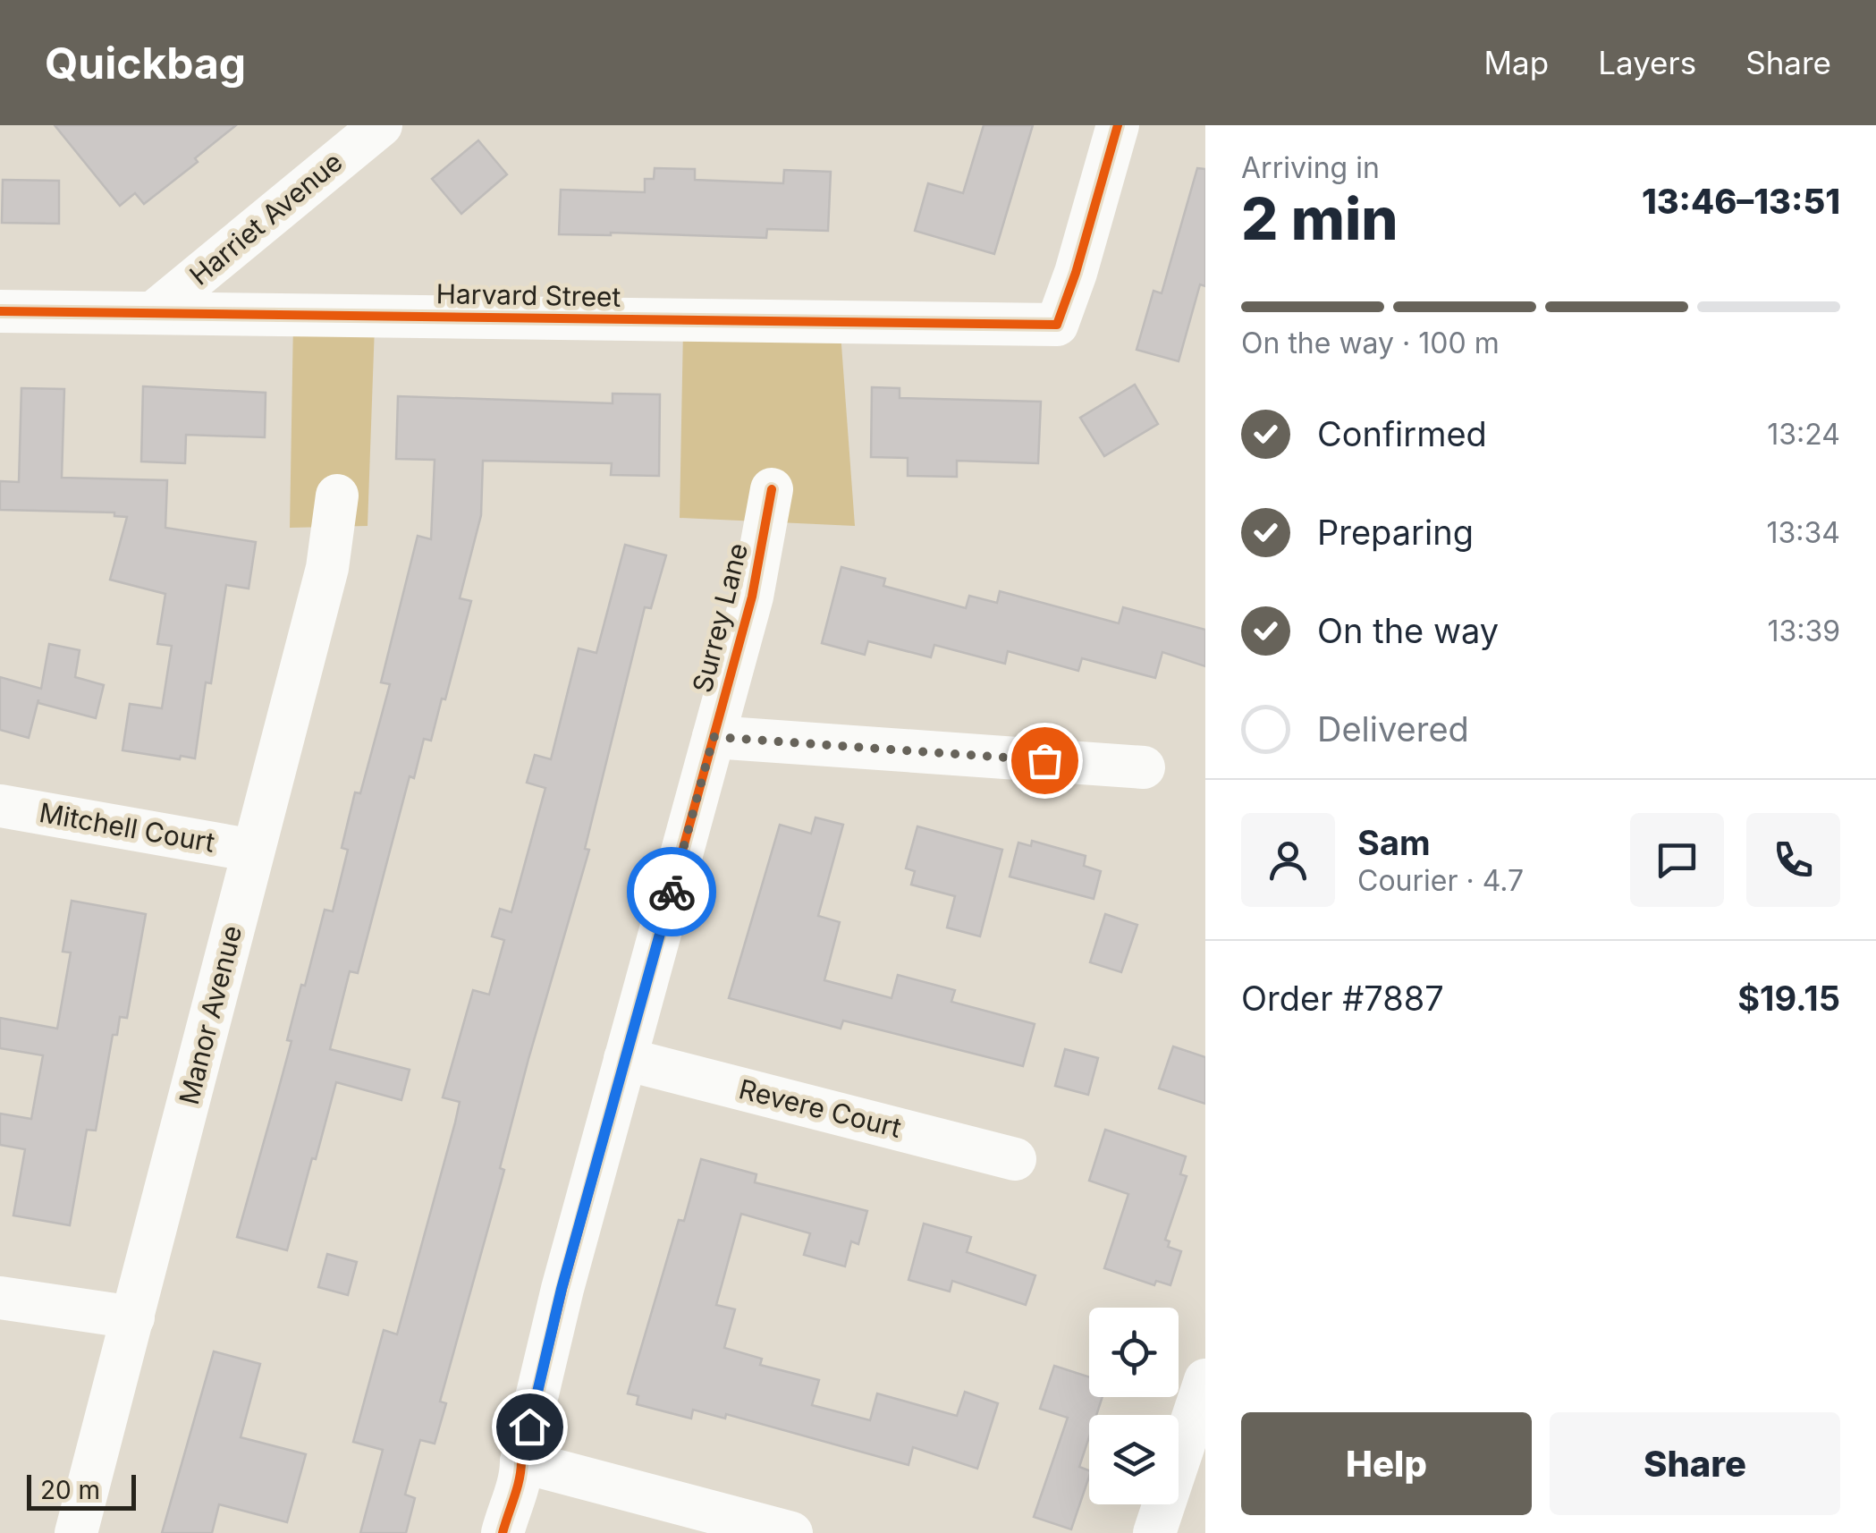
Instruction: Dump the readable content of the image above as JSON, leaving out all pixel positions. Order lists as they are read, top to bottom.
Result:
{
  "streets": {
    "street": [
      "Harriet Avenue",
      "Harvard Street",
      "Surrey Lane",
      "Mitchell Court",
      "Manor Avenue",
      "Revere Court"
    ]
  },
  "crossings": [
    ["Harriet Avenue", "Harvard Street"],
    ["Surrey Lane", "Revere Court"],
    ["Mitchell Court", "Manor Avenue"]
  ],
  "scale_bar": "20 m",
  "page": {
    "header": "Quickbag",
    "nav": ["Map", "Layers", "Share"],
    "heading": ["2 min", "Arriving in", "13:46–13:51"],
    "panel": [
      "Sam",
      "Courier · 4.7",
      "Order #7887",
      "$19.15"
    ],
    "bar": "On the way · 100 m",
    "list": [
      ["Confirmed", "13:24"],
      ["Preparing", "13:34"],
      ["On the way", "13:39"],
      "Delivered"
    ],
    "buttons": ["Help", "Share"],
    "scale": "20 m"
  }
}
